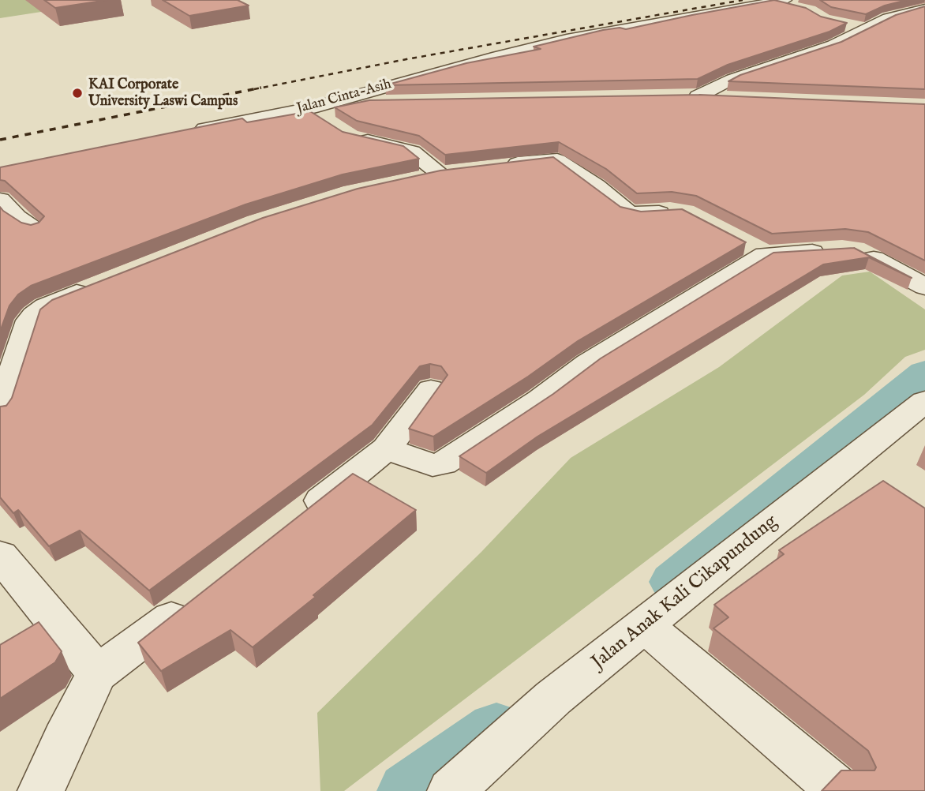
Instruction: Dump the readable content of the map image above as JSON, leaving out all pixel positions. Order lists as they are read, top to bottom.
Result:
{
  "streets": {
    "street": ["Jalan Cinta-Asih", "Jalan Anak Kali Cikapundung"]
  },
  "places": ["KAI Corporate University Laswi Campus"]
}
